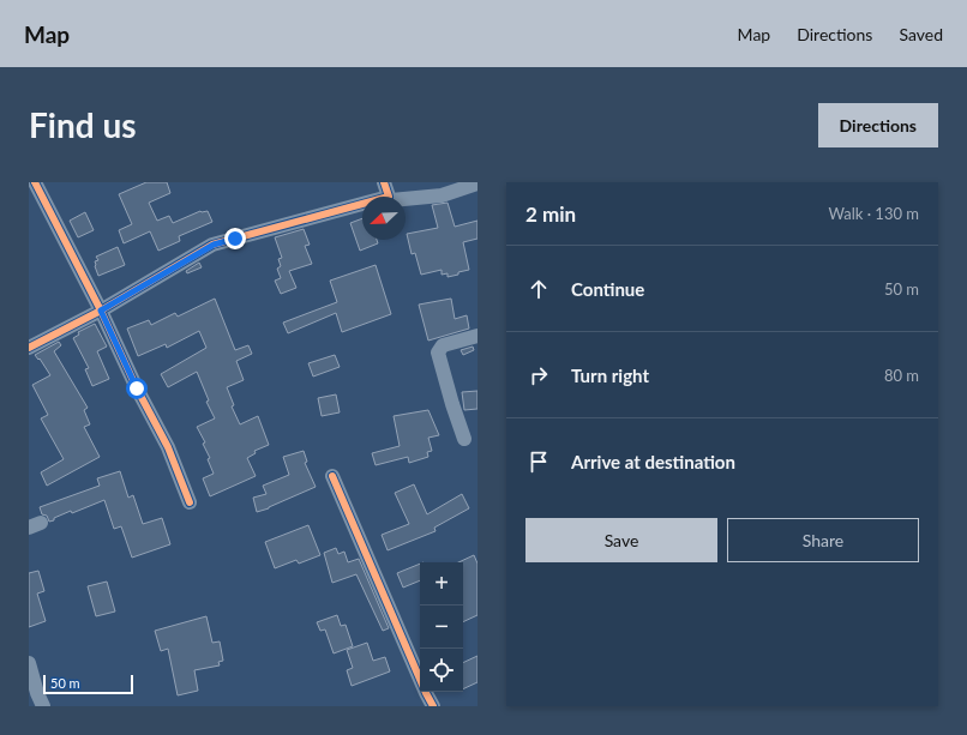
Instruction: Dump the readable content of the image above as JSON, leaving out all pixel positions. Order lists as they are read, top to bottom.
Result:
{
  "scale_bar": "50 m",
  "north": "bottom left",
  "page": {
    "header": "Map",
    "nav": ["Map", "Directions", "Saved"],
    "buttons": [
      "Directions",
      ["Save", "Share"]
    ],
    "title": "Find us",
    "heading": ["2 min", "Walk · 130 m"],
    "list": [
      ["Continue", "50 m"],
      ["Turn right", "80 m"],
      "Arrive at destination"
    ],
    "map_buttons": ["+", "−"],
    "scale": "50 m"
  }
}
